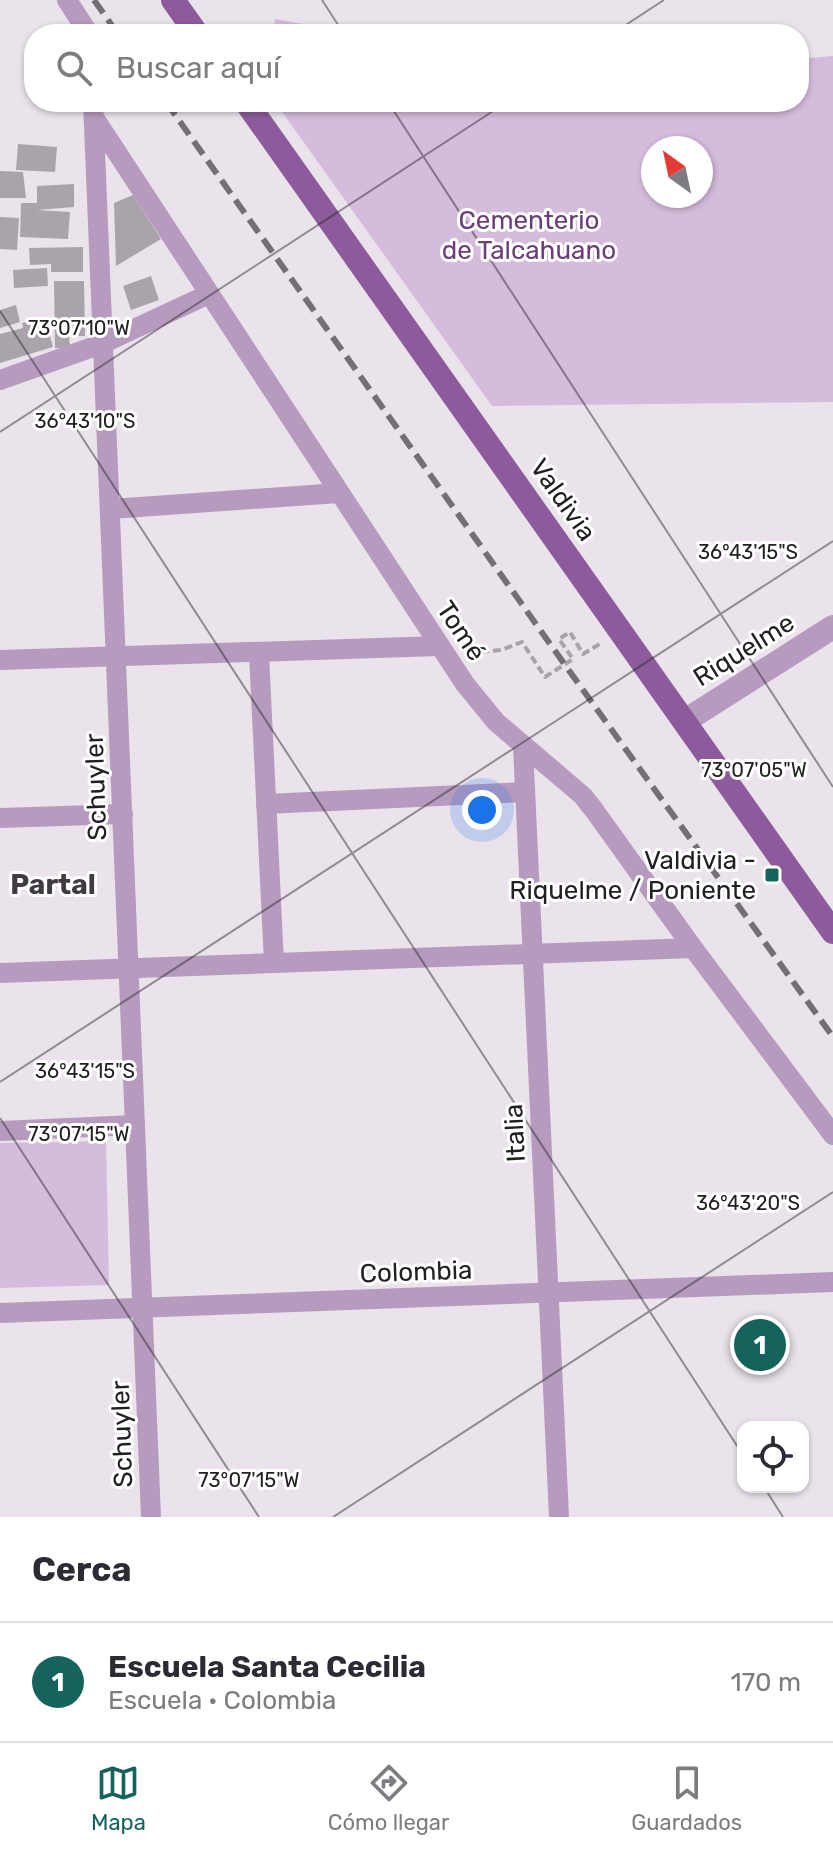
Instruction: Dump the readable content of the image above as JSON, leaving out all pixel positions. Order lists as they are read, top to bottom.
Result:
{
  "streets": {
    "main road": ["Valdivia"],
    "street": [
      "Tomé",
      "Riquelme",
      "Schuyler",
      "Italia",
      "Colombia"
    ]
  },
  "crossings": [
    ["Valdivia", "Riquelme"],
    ["Tomé", "Italia"],
    ["Schuyler", "Colombia"],
    ["Italia", "Colombia"]
  ],
  "districts": ["Partal"],
  "parks": ["Cementerio de Talcahuano"],
  "places": {
    "transit": ["Valdivia - Riquelme / Poniente"]
  },
  "north": "top left",
  "page": {
    "search": "Buscar aquí",
    "pins": "1",
    "heading": "Cerca",
    "list": [
      {
        "mark": "1",
        "name": "Escuela Santa Cecilia",
        "note": "Escuela · Colombia",
        "value": "170 m"
      }
    ],
    "nav": ["Mapa", "Cómo llegar", "Guardados"]
  },
  "coordinates": [
    "73°07'10\"W",
    "36°43'10\"S",
    "36°43'15\"S",
    "73°07'05\"W",
    "73°07'15\"W",
    "36°43'20\"S"
  ]
}
